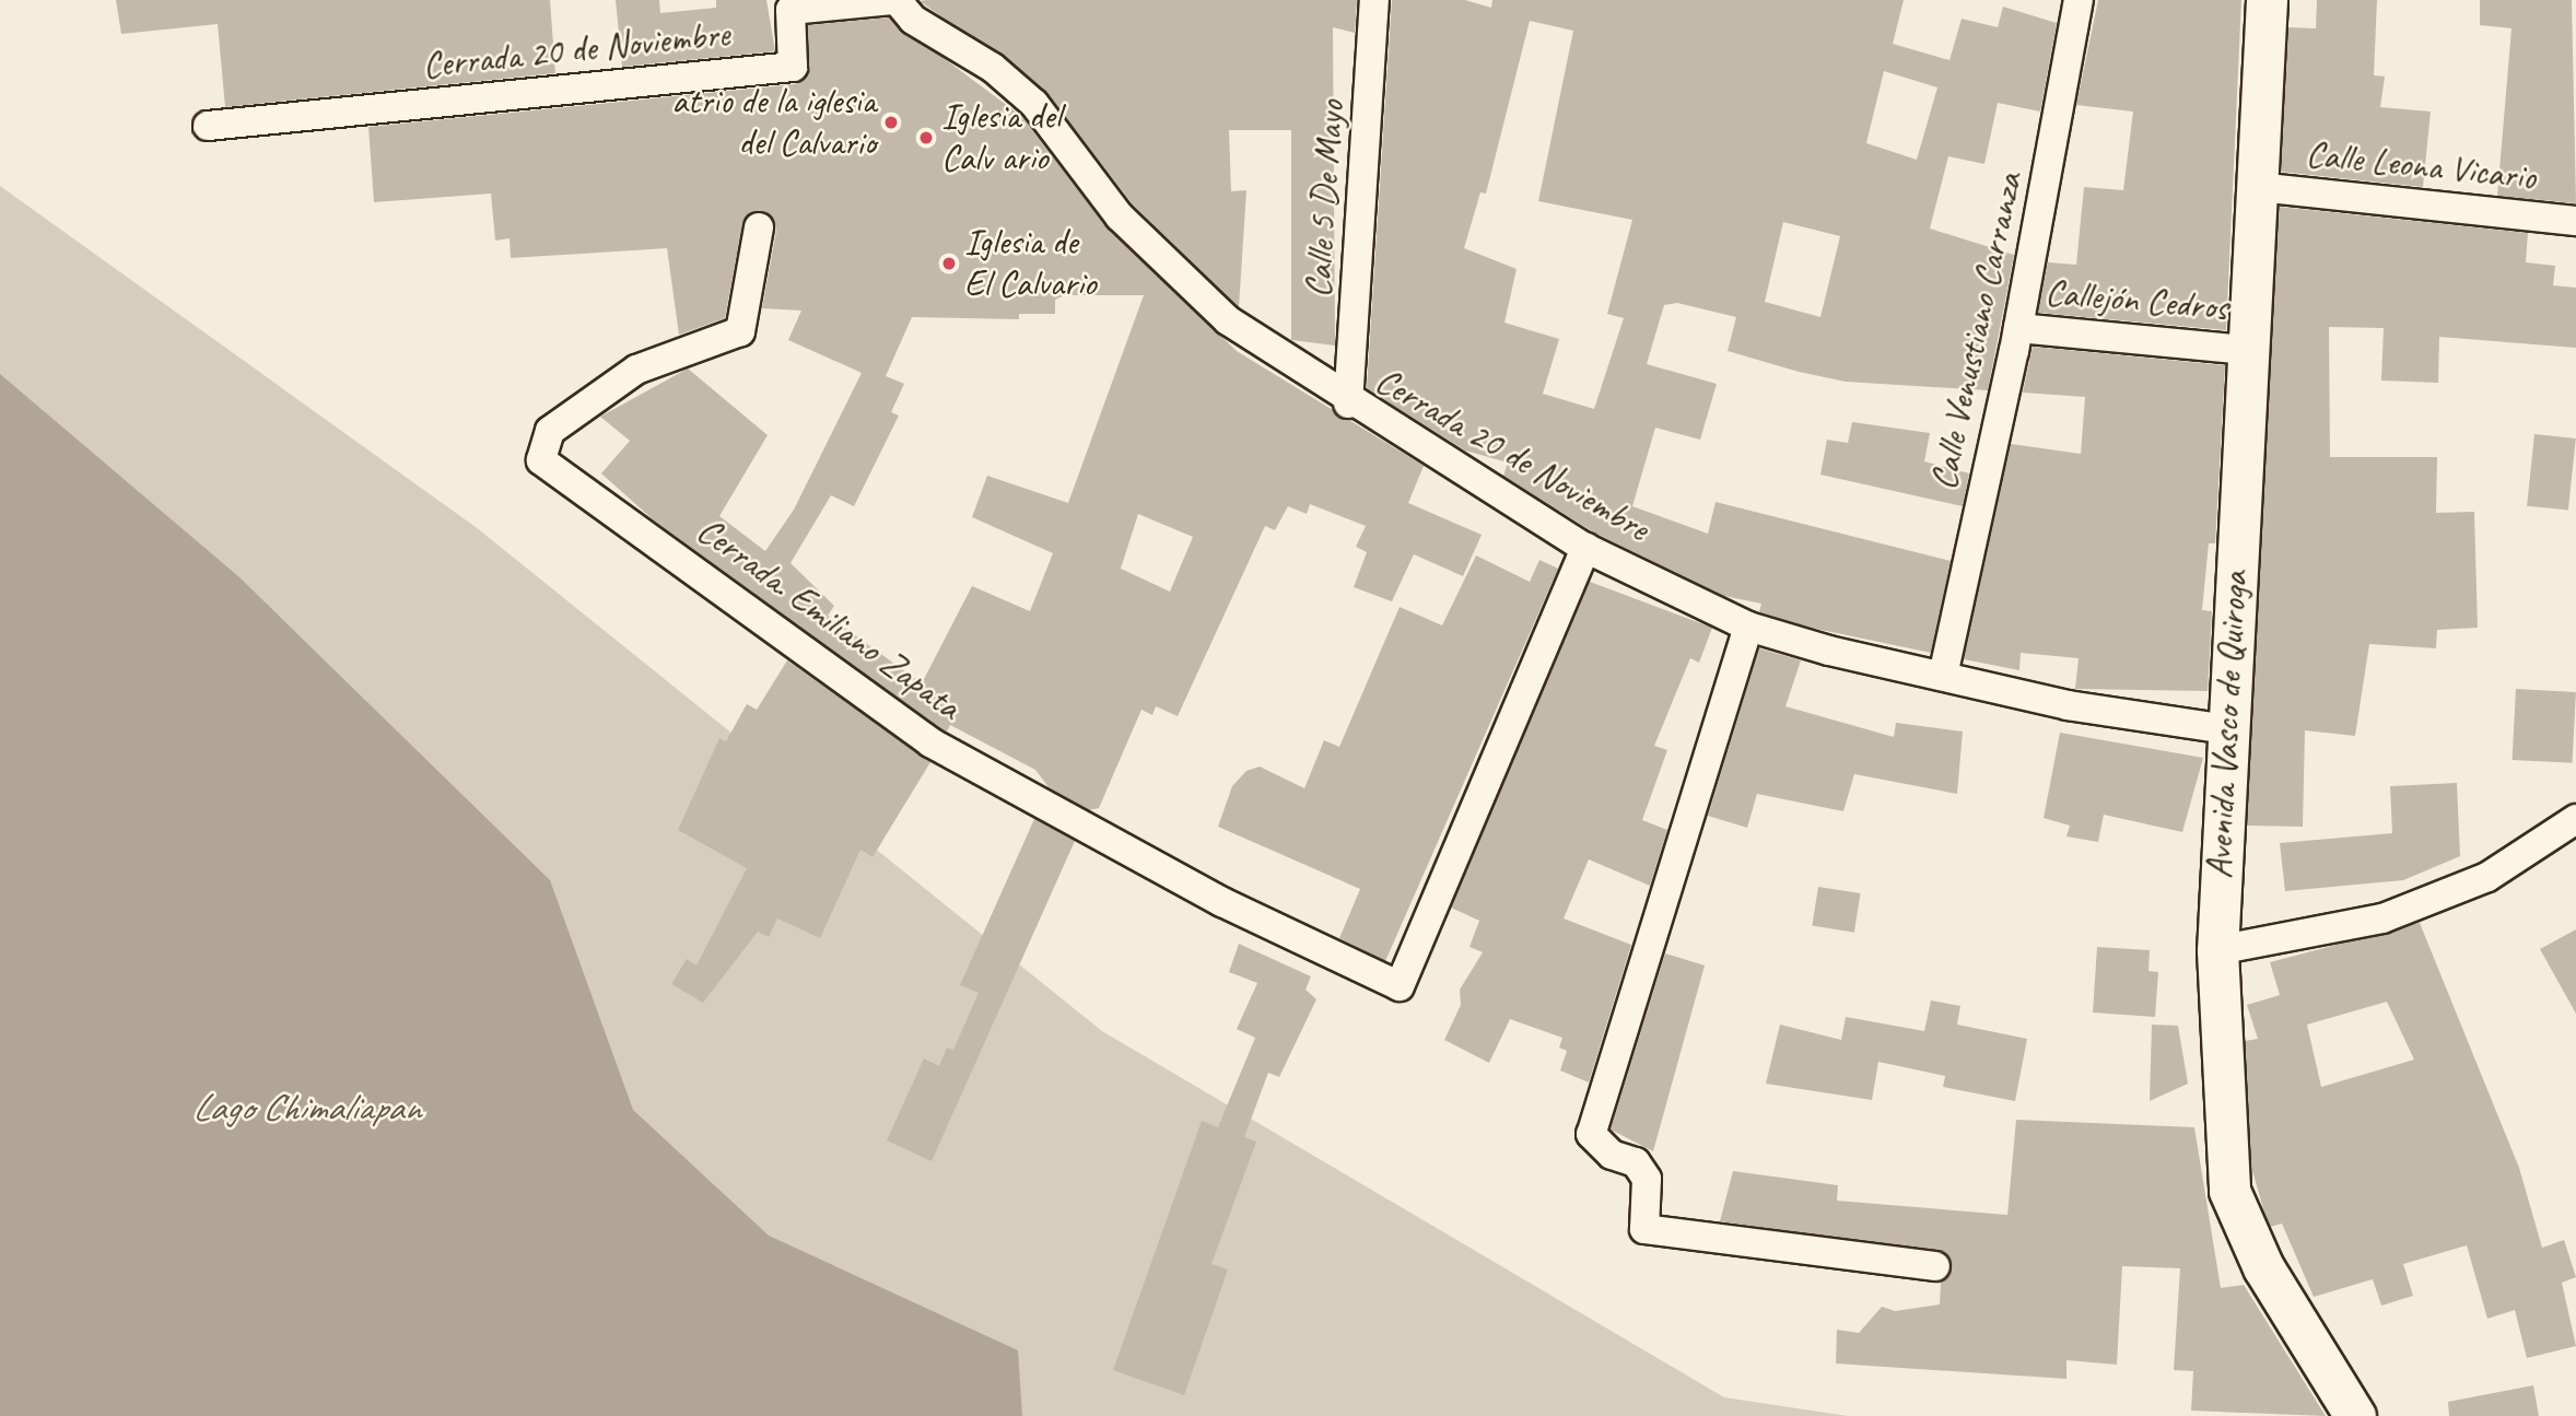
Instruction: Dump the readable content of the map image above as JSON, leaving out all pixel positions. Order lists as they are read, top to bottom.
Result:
{
  "streets": {
    "street": [
      "Cerrada 20 de Noviembre",
      "Calle Leona Vicario",
      "Calle 5 De Mayo",
      "Callejón Cedros",
      "Calle Venustiano Carranza",
      "Cerrada. Emiliano Zapata",
      "Avenida Vasco de Quiroga"
    ]
  },
  "crossings": [
    ["Cerrada 20 de Noviembre", "Calle 5 De Mayo"],
    ["Cerrada 20 de Noviembre", "Calle Venustiano Carranza"],
    ["Cerrada 20 de Noviembre", "Cerrada. Emiliano Zapata"],
    ["Cerrada 20 de Noviembre", "Avenida Vasco de Quiroga"],
    ["Calle Leona Vicario", "Avenida Vasco de Quiroga"],
    ["Callejón Cedros", "Calle Venustiano Carranza"],
    ["Callejón Cedros", "Avenida Vasco de Quiroga"]
  ],
  "water": ["Lago Chimaliapan"],
  "places": ["atrio de la iglesia del Calvario", "Iglesia del Calv ario", "Iglesia de El Calvario"]
}
